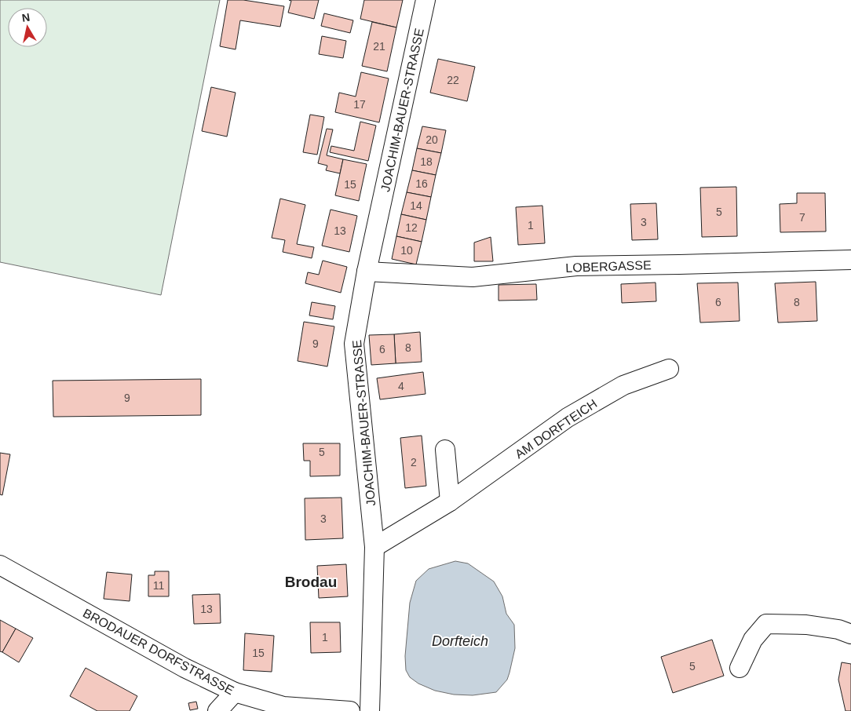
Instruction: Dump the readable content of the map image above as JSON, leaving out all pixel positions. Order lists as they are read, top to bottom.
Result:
{
  "streets": {
    "street": [
      "JOACHIM-BAUER-STRASSE",
      "LOBERGASSE",
      "AM DORFTEICH",
      "BRODAUER DORFSTRASSE"
    ]
  },
  "crossings": [
    ["JOACHIM-BAUER-STRASSE", "LOBERGASSE"],
    ["JOACHIM-BAUER-STRASSE", "AM DORFTEICH"]
  ],
  "districts": ["Brodau"],
  "water": ["Dorfteich"],
  "house_numbers": [
    "21",
    "22",
    "17",
    "20",
    "18",
    "16",
    "15",
    "14",
    "5",
    "7",
    "3",
    "1",
    "12",
    "13",
    "10",
    "6",
    "8",
    "9",
    "8",
    "6",
    "4",
    "9",
    "5",
    "2",
    "3",
    "11",
    "13",
    "1",
    "15",
    "5"
  ],
  "north": "top"
}
